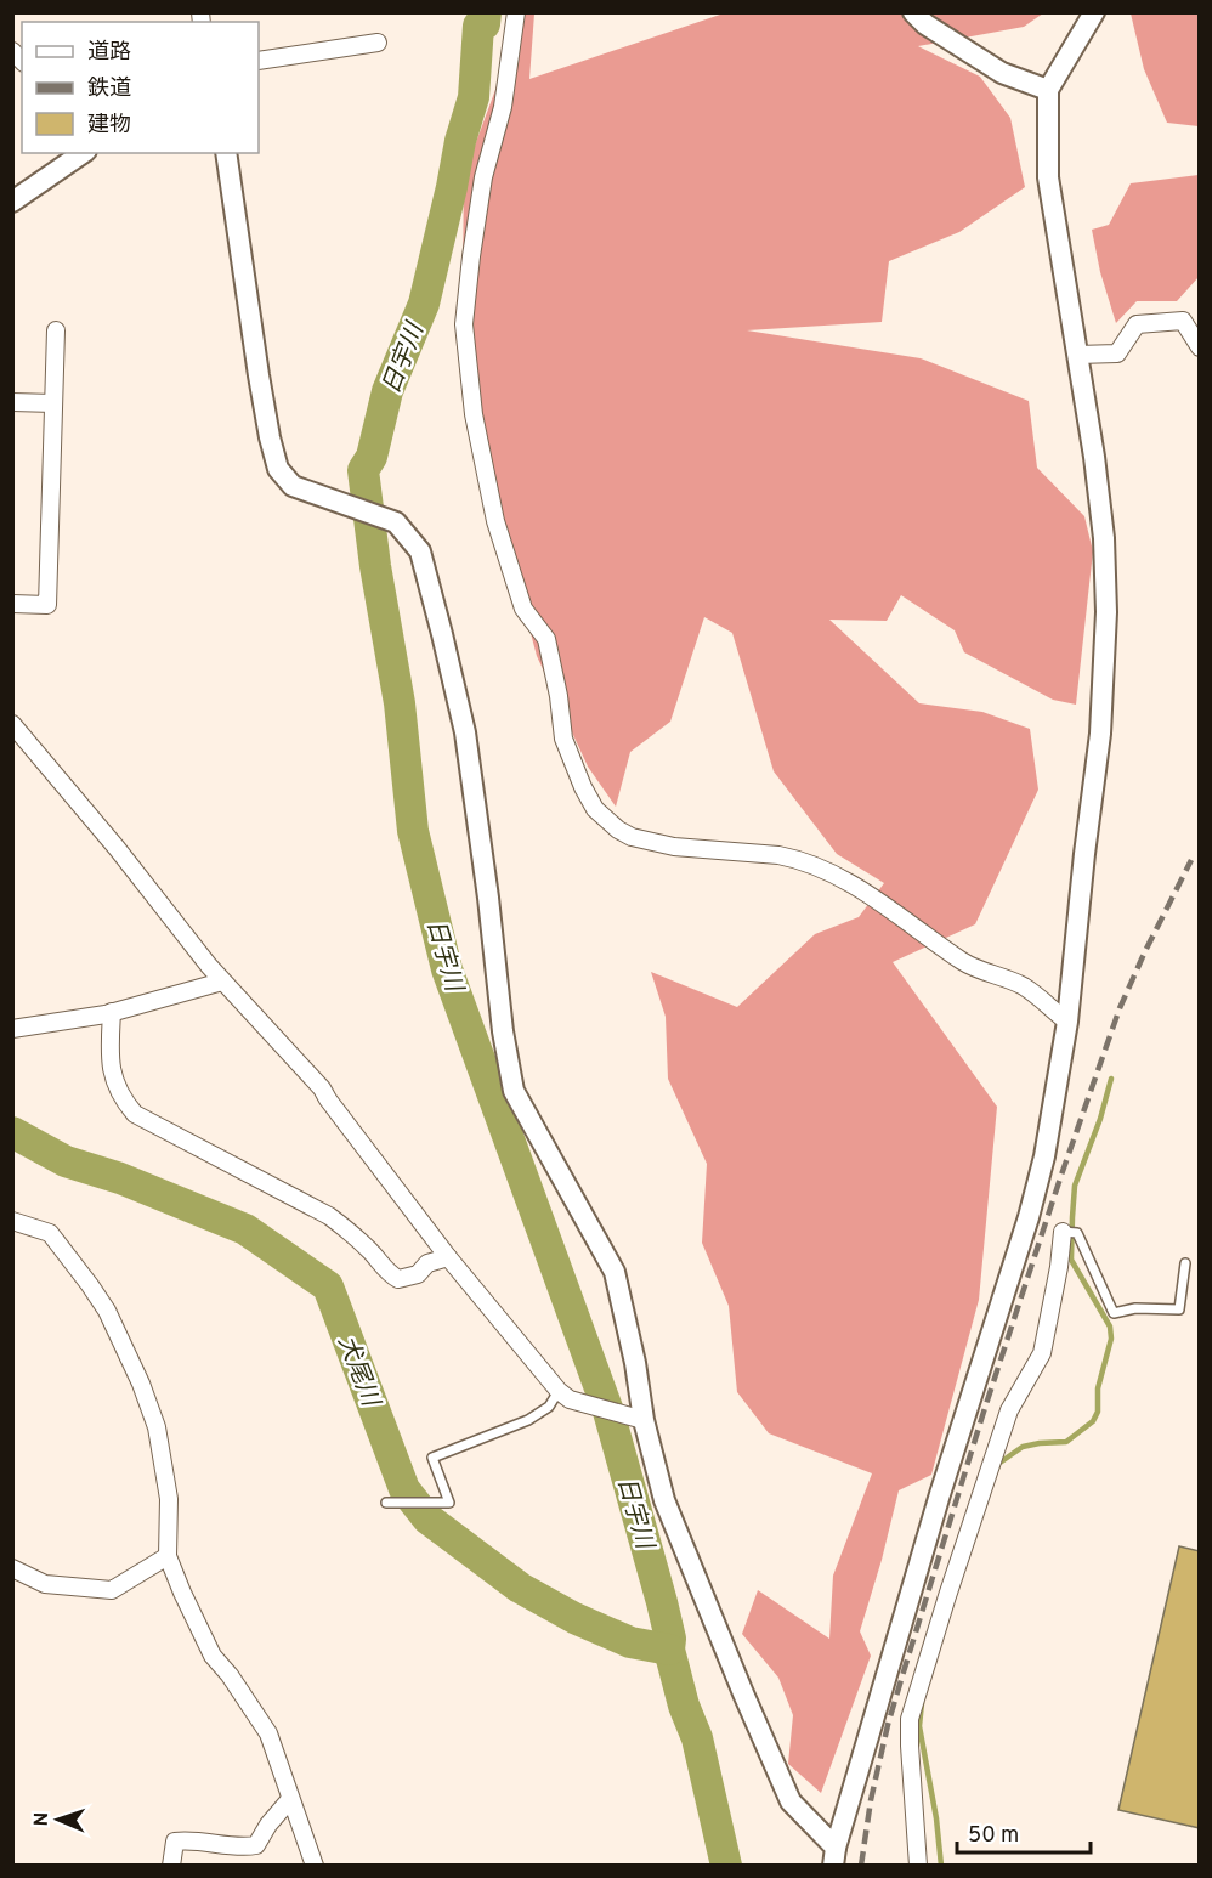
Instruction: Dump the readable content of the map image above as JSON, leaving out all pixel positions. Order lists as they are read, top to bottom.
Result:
{
  "water": ["日宇川", "犬尾川"],
  "legend": ["道路", "鉄道", "建物"],
  "scale_bar": "50 m",
  "north": "left"
}
